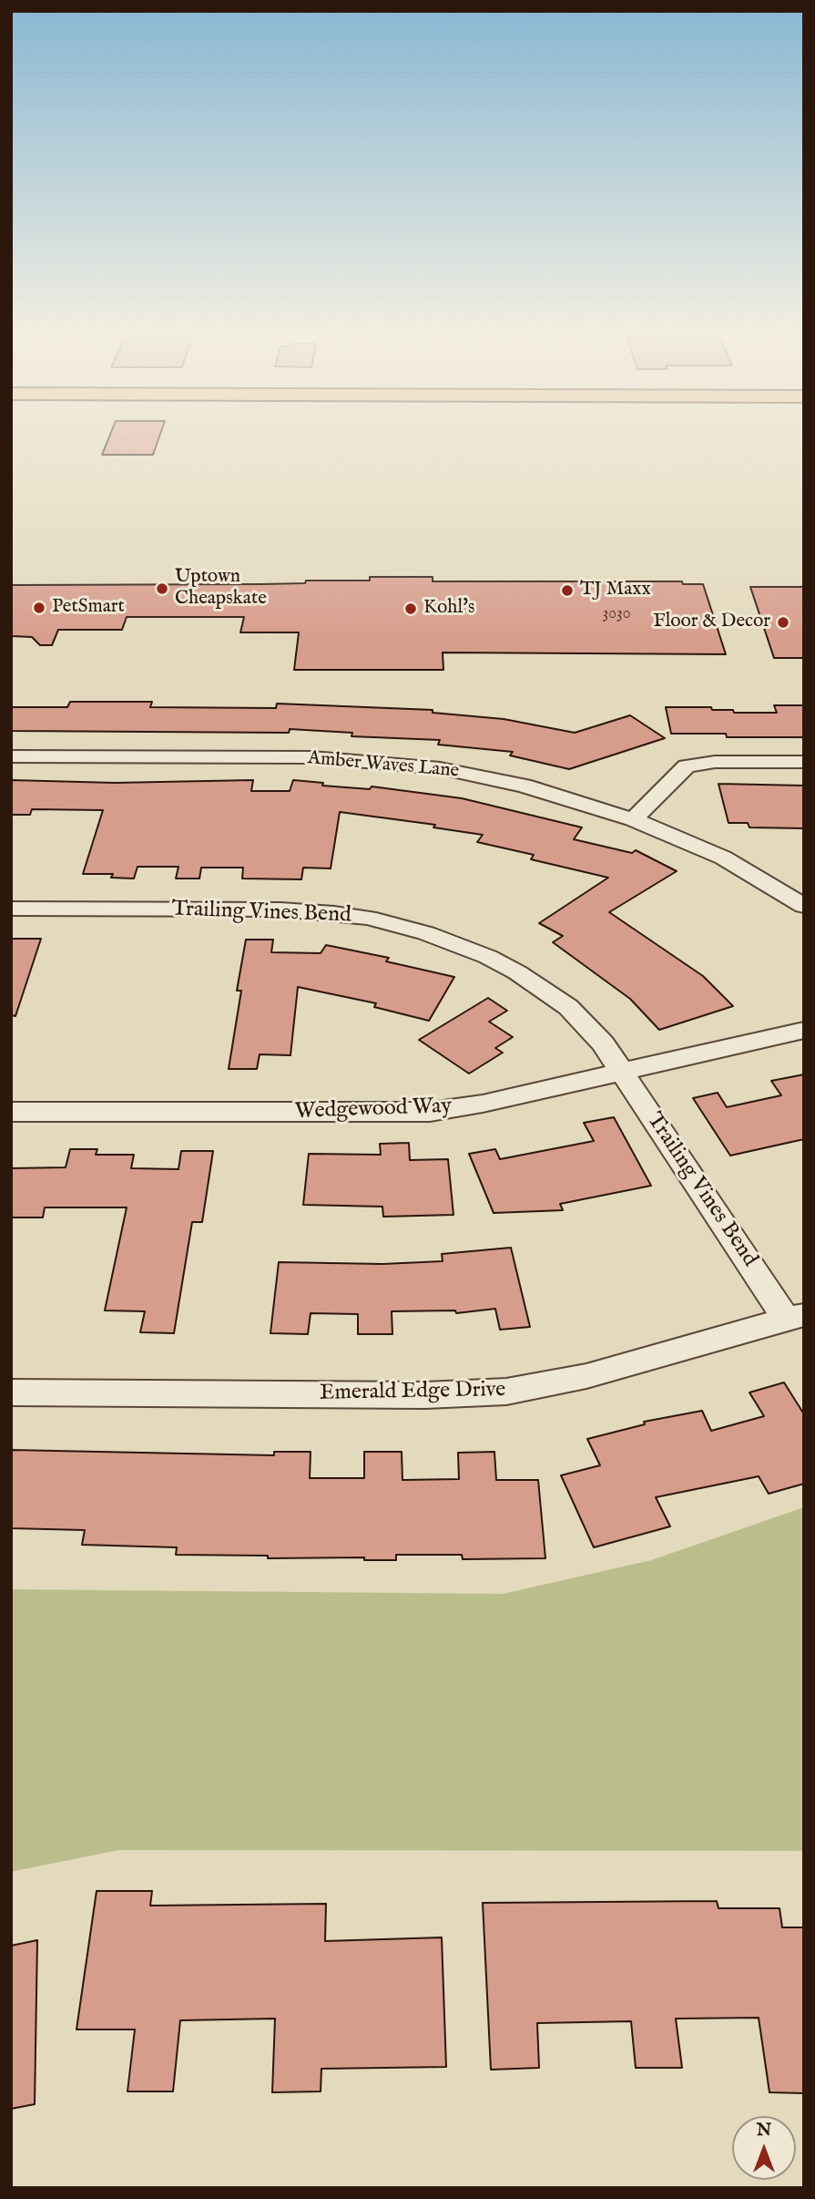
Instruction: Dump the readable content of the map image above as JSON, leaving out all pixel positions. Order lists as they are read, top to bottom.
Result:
{
  "streets": {
    "street": [
      "Amber Waves Lane",
      "Trailing Vines Bend",
      "Wedgewood Way",
      "Emerald Edge Drive"
    ]
  },
  "crossings": [
    ["Trailing Vines Bend", "Wedgewood Way"],
    ["Trailing Vines Bend", "Emerald Edge Drive"]
  ],
  "places": [
    "Uptown Cheapskate",
    "TJ Maxx",
    "PetSmart",
    "Kohl's",
    "Floor & Decor"
  ],
  "house_numbers": ["3030"],
  "north": "top"
}
